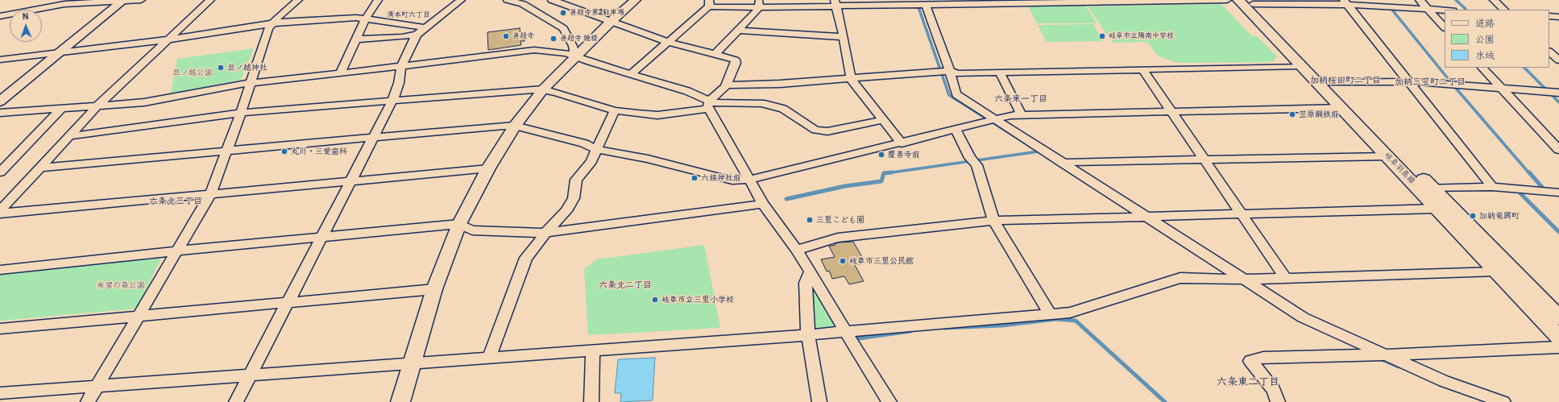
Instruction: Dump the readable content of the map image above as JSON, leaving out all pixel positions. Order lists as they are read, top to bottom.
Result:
{
  "streets": {
    "main road": ["岐阜羽島線"]
  },
  "districts": [
    "清本町六丁目",
    "加納桜田町二丁目",
    "加納三笠町二丁目",
    "六条東一丁目",
    "六条北三丁目",
    "六条北二丁目",
    "六条東二丁目"
  ],
  "parks": ["旦ノ越公園", "希望の森公園"],
  "places": [
    "善超寺第2駐車場",
    "善超寺",
    "岐阜市立陽南中学校",
    "善超寺 鐘楼",
    "旦ノ越神社",
    "笠原鋼鉄前",
    "丸川・三愛歯科",
    "慶善寺前",
    "六條神社前",
    "加納竜興町",
    "三里こども園",
    "岐阜市三里公民館",
    "岐阜市立三里小学校"
  ],
  "legend": ["道路", "公園", "水域"],
  "north": "top"
}
